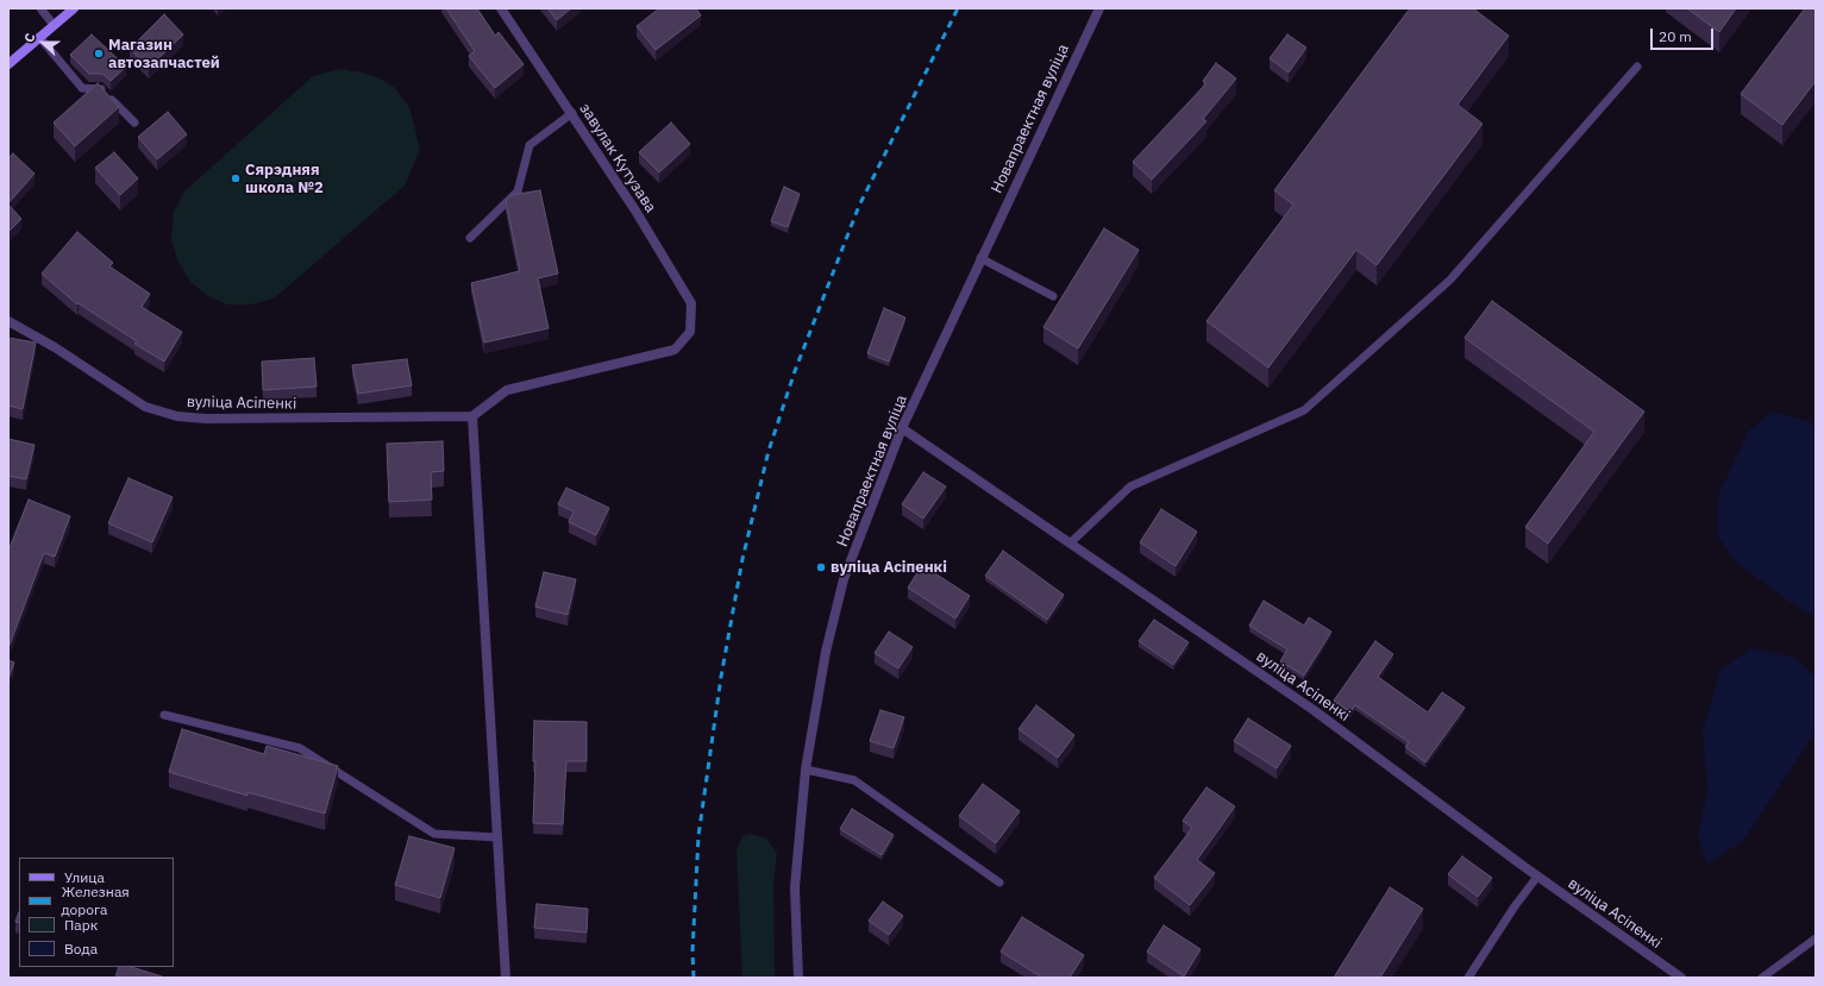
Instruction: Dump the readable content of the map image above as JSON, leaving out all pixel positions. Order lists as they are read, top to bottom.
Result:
{
  "streets": {
    "street": ["Новапраектная вуліца", "завулак Кутузава", "вуліца Асіпенкі"]
  },
  "crossings": [
    ["Новапраектная вуліца", "вуліца Асіпенкі"],
    ["завулак Кутузава", "вуліца Асіпенкі"]
  ],
  "places": ["Магазин автозапчастей", "Сярэдняя школа №2", "вуліца Асіпенкі"],
  "legend": [
    "Улица",
    "Железная дорога",
    "Парк",
    "Вода"
  ],
  "scale_bar": "20 m",
  "north": "left"
}
